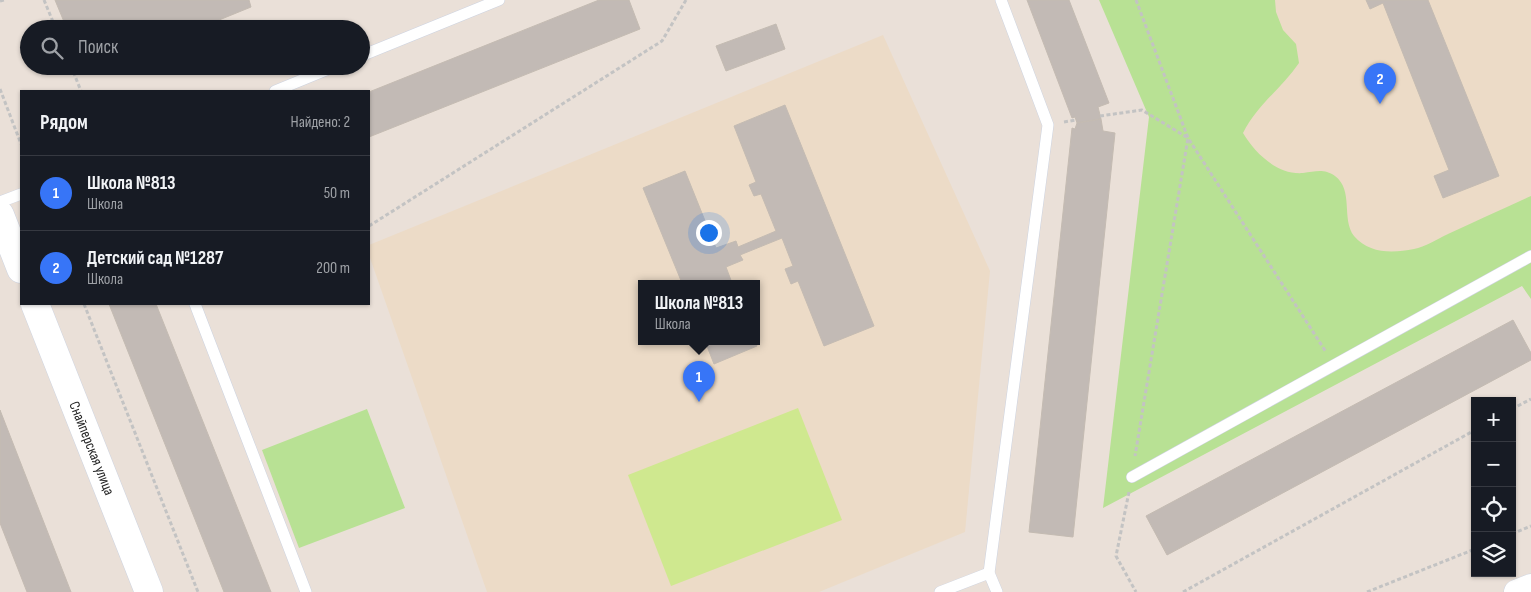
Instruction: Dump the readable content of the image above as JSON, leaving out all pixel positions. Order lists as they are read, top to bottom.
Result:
{
  "streets": {
    "street": ["Снайперская улица"]
  },
  "page": {
    "search": "Поиск",
    "pins": ["2", "1"],
    "heading": ["Рядом", "Найдено: 2"],
    "list": [
      {
        "mark": "1",
        "name": "Школа №813",
        "note": "Школа",
        "value": "50 m"
      },
      {
        "mark": "2",
        "name": "Детский сад №1287",
        "note": "Школа",
        "value": "200 m"
      }
    ],
    "popup": ["Школа №813", "Школа"],
    "map_buttons": ["+", "−"]
  }
}
